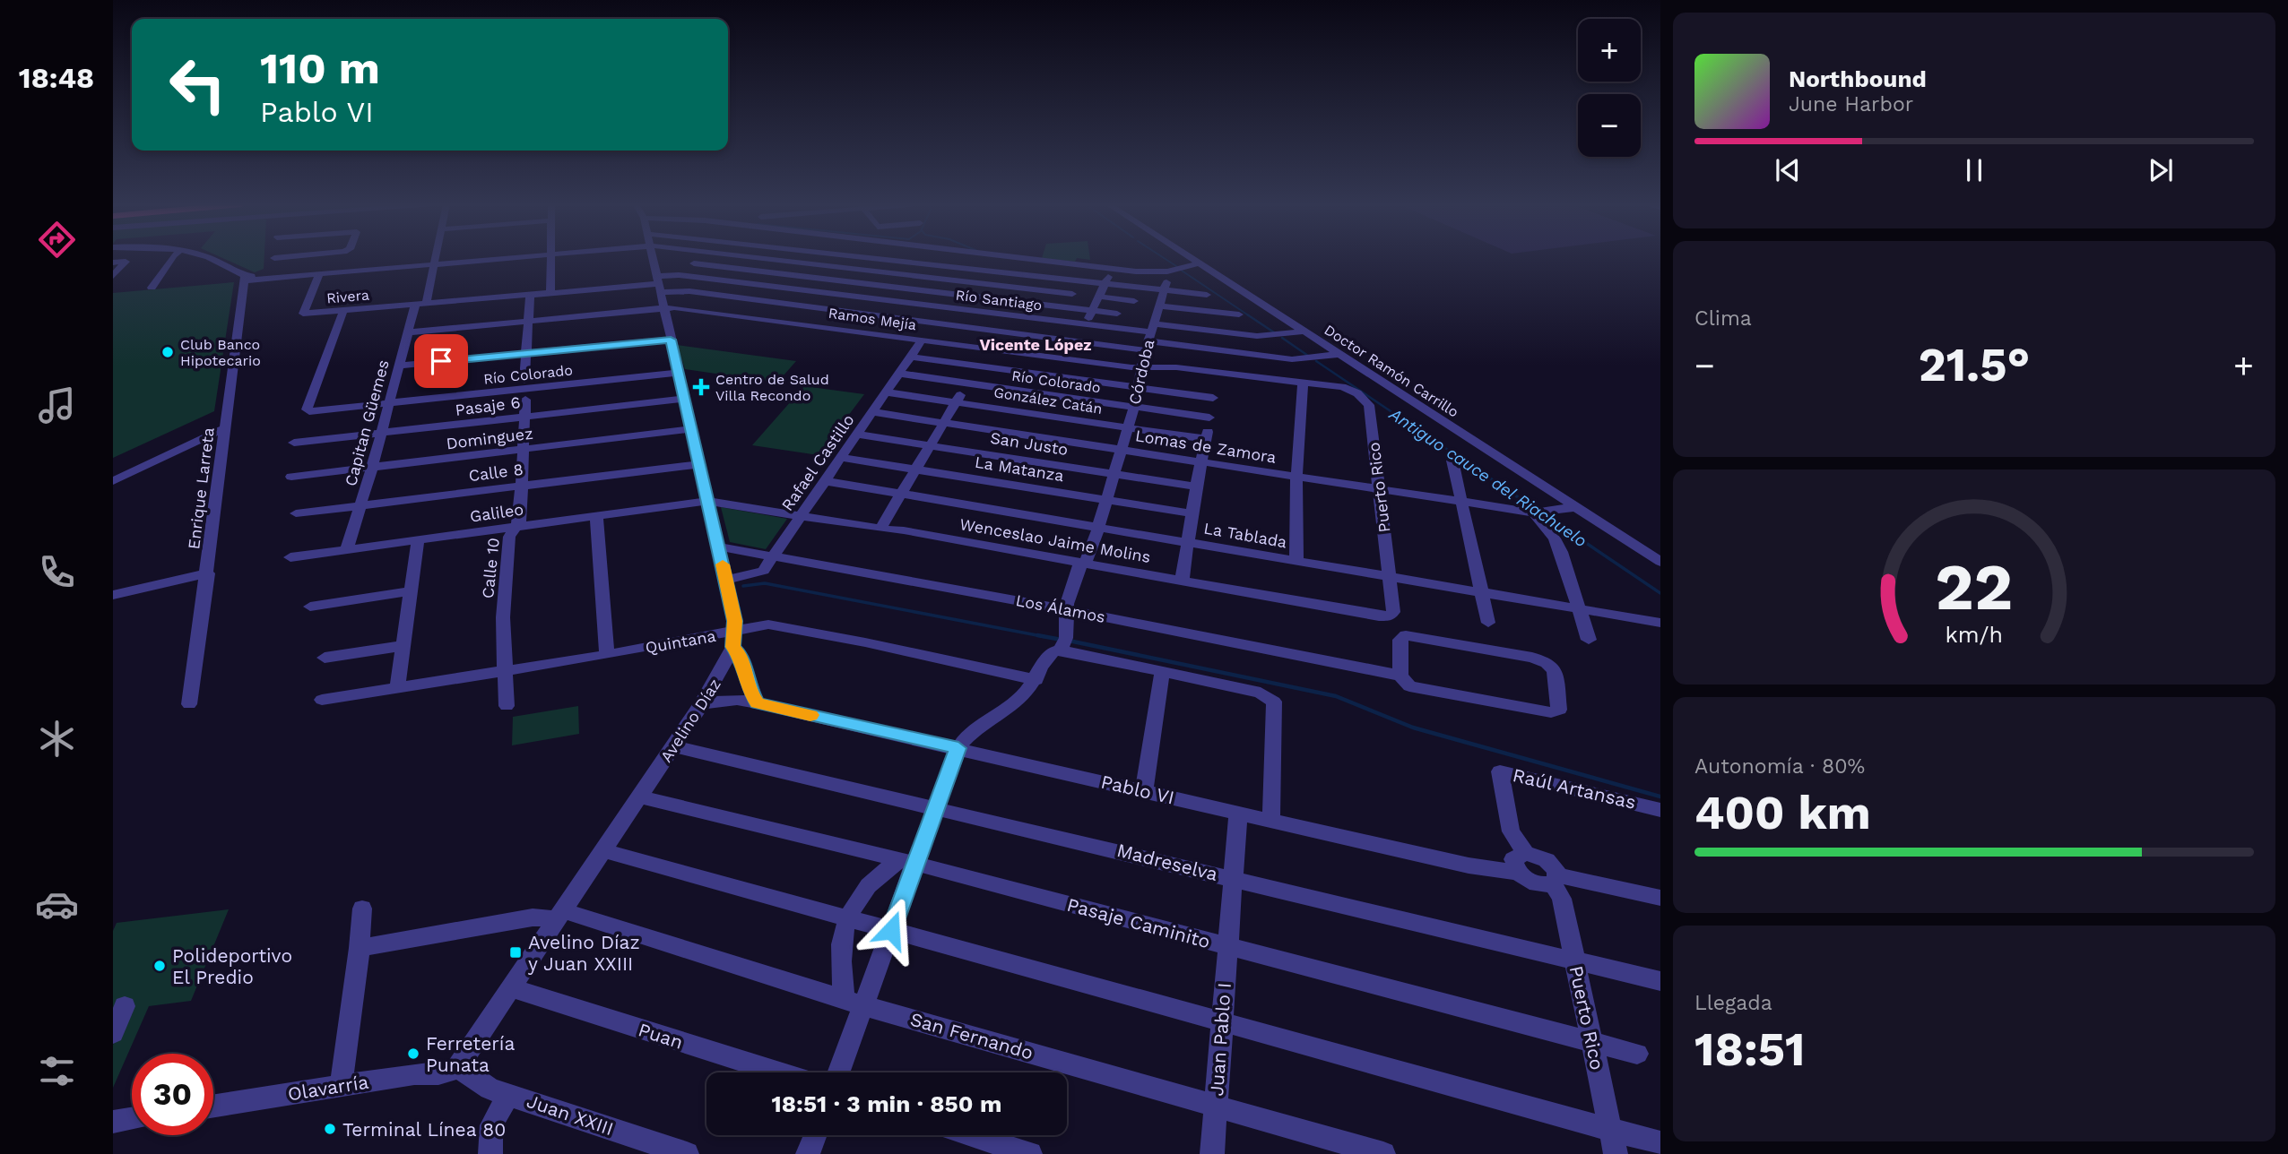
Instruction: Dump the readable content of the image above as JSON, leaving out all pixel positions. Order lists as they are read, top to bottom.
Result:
{
  "streets": {
    "street": [
      "Rivera",
      "Río Santiago",
      "Ramos Mejía",
      "Doctor Ramón Carrillo",
      "Córdoba",
      "Río Colorado",
      "González Catán",
      "Pasaje 6",
      "Capitan Güemes",
      "Dominguez",
      "San Justo",
      "Lomas de Zamora",
      "Rafael Castillo",
      "La Matanza",
      "Calle 8",
      "Puerto Rico",
      "Enrique Larreta",
      "Galileo",
      "La Tablada",
      "Wenceslao Jaime Molins",
      "Calle 10",
      "Los Álamos",
      "Quintana",
      "Avelino Díaz",
      "Raúl Artansas",
      "Pablo VI",
      "Madreselva",
      "Pasaje Caminito",
      "Puan",
      "San Fernando",
      "Juan Pablo I",
      "Olavarría",
      "Juan XXIII"
    ]
  },
  "crossings": [
    ["Rivera", "Río Santiago"],
    ["Rivera", "Río Colorado"],
    ["Rivera", "Capitan Güemes"],
    ["Río Santiago", "Córdoba"],
    ["Río Santiago", "Rafael Castillo"],
    ["Ramos Mejía", "Córdoba"],
    ["Ramos Mejía", "Capitan Güemes"],
    ["Ramos Mejía", "Rafael Castillo"],
    ["Ramos Mejía", "Puerto Rico"],
    ["Doctor Ramón Carrillo", "Lomas de Zamora"],
    ["Córdoba", "Río Colorado"],
    ["Córdoba", "González Catán"],
    ["Córdoba", "San Justo"],
    ["Córdoba", "Lomas de Zamora"],
    ["Córdoba", "La Matanza"],
    ["Córdoba", "La Tablada"],
    ["Córdoba", "Wenceslao Jaime Molins"],
    ["Córdoba", "Los Álamos"],
    ["Río Colorado", "Capitan Güemes"],
    ["Río Colorado", "Rafael Castillo"],
    ["González Catán", "Rafael Castillo"],
    ["Pasaje 6", "Capitan Güemes"],
    ["Pasaje 6", "Calle 10"],
    ["Capitan Güemes", "Dominguez"],
    ["Capitan Güemes", "Calle 8"],
    ["Capitan Güemes", "Galileo"],
    ["Dominguez", "Calle 10"],
    ["San Justo", "Rafael Castillo"],
    ["Lomas de Zamora", "Rafael Castillo"],
    ["Lomas de Zamora", "Puerto Rico"],
    ["Rafael Castillo", "La Matanza"],
    ["Rafael Castillo", "La Tablada"],
    ["Rafael Castillo", "Wenceslao Jaime Molins"],
    ["Rafael Castillo", "Los Álamos"],
    ["Calle 8", "Calle 10"],
    ["Puerto Rico", "La Tablada"],
    ["Puerto Rico", "Wenceslao Jaime Molins"],
    ["Puerto Rico", "Pablo VI"],
    ["Puerto Rico", "Madreselva"],
    ["Puerto Rico", "Pasaje Caminito"],
    ["Galileo", "Wenceslao Jaime Molins"],
    ["Galileo", "Calle 10"],
    ["Calle 10", "Quintana"],
    ["Quintana", "Avelino Díaz"],
    ["Avelino Díaz", "Pablo VI"],
    ["Avelino Díaz", "Madreselva"],
    ["Avelino Díaz", "Pasaje Caminito"],
    ["Avelino Díaz", "Puan"],
    ["Avelino Díaz", "San Fernando"],
    ["Avelino Díaz", "Olavarría"],
    ["Avelino Díaz", "Juan XXIII"],
    ["Pablo VI", "Juan Pablo I"],
    ["Madreselva", "Juan Pablo I"],
    ["Pasaje Caminito", "Juan Pablo I"],
    ["San Fernando", "Juan Pablo I"],
    ["Olavarría", "Juan XXIII"]
  ],
  "districts": ["Vicente López"],
  "water": ["Antiguo cauce del Riachuelo"],
  "places": {
    "other": [
      "Club Banco Hipotecario",
      "Polideportivo El Predio",
      "Ferretería Punata",
      "Terminal Línea 80"
    ],
    "health": ["Centro de Salud Villa Recondo"],
    "transit": ["Avelino Díaz y Juan XXIII"]
  },
  "page": {
    "tabs": "18:48",
    "map_buttons": ["+", "−"],
    "turn": ["110 m", "Pablo VI"],
    "song": ["Northbound", "June Harbor"],
    "tile": [
      "Clima",
      ["Autonomía · 80%", "400 km"],
      ["Llegada", "18:51"]
    ],
    "heat": ["−", "21.5°", "+"],
    "limit": "30",
    "trip": "18:51 · 3 min · 850 m",
    "gauge": ["22", "km/h"]
  }
}
